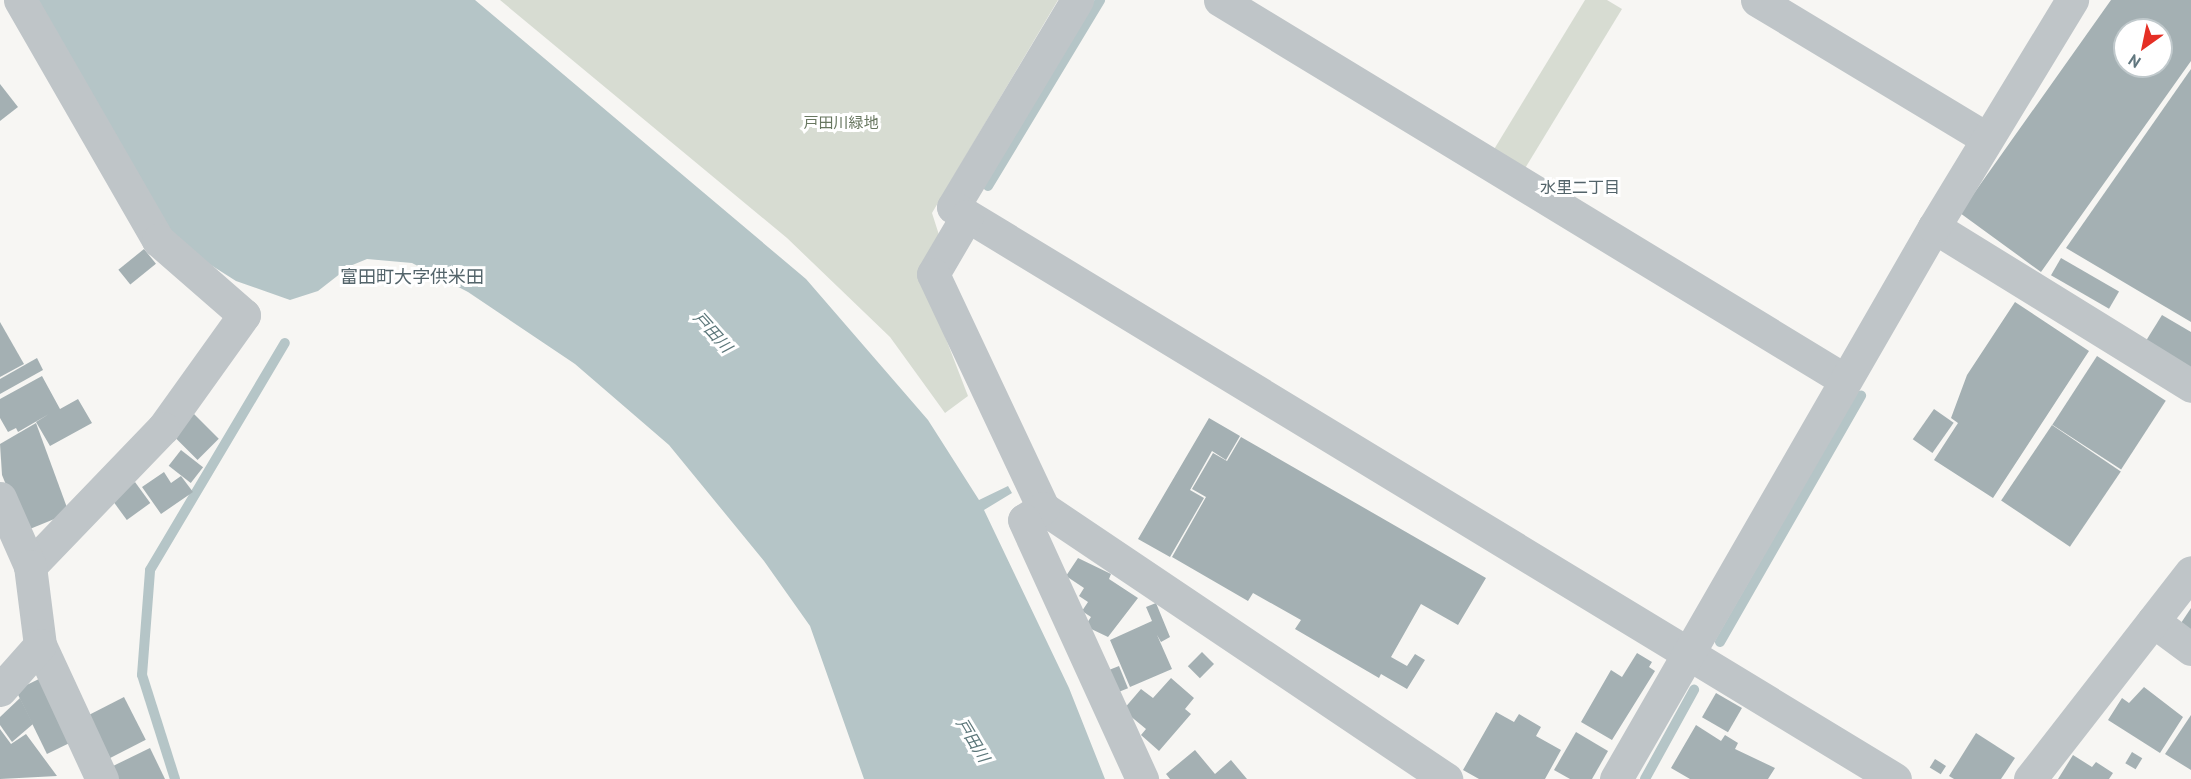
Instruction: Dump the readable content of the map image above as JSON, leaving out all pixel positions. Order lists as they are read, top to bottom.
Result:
{
  "districts": ["水里二丁目", "富田町大字供米田"],
  "water": ["戸田川"],
  "parks": ["戸田川緑地"],
  "north": "bottom left"
}
